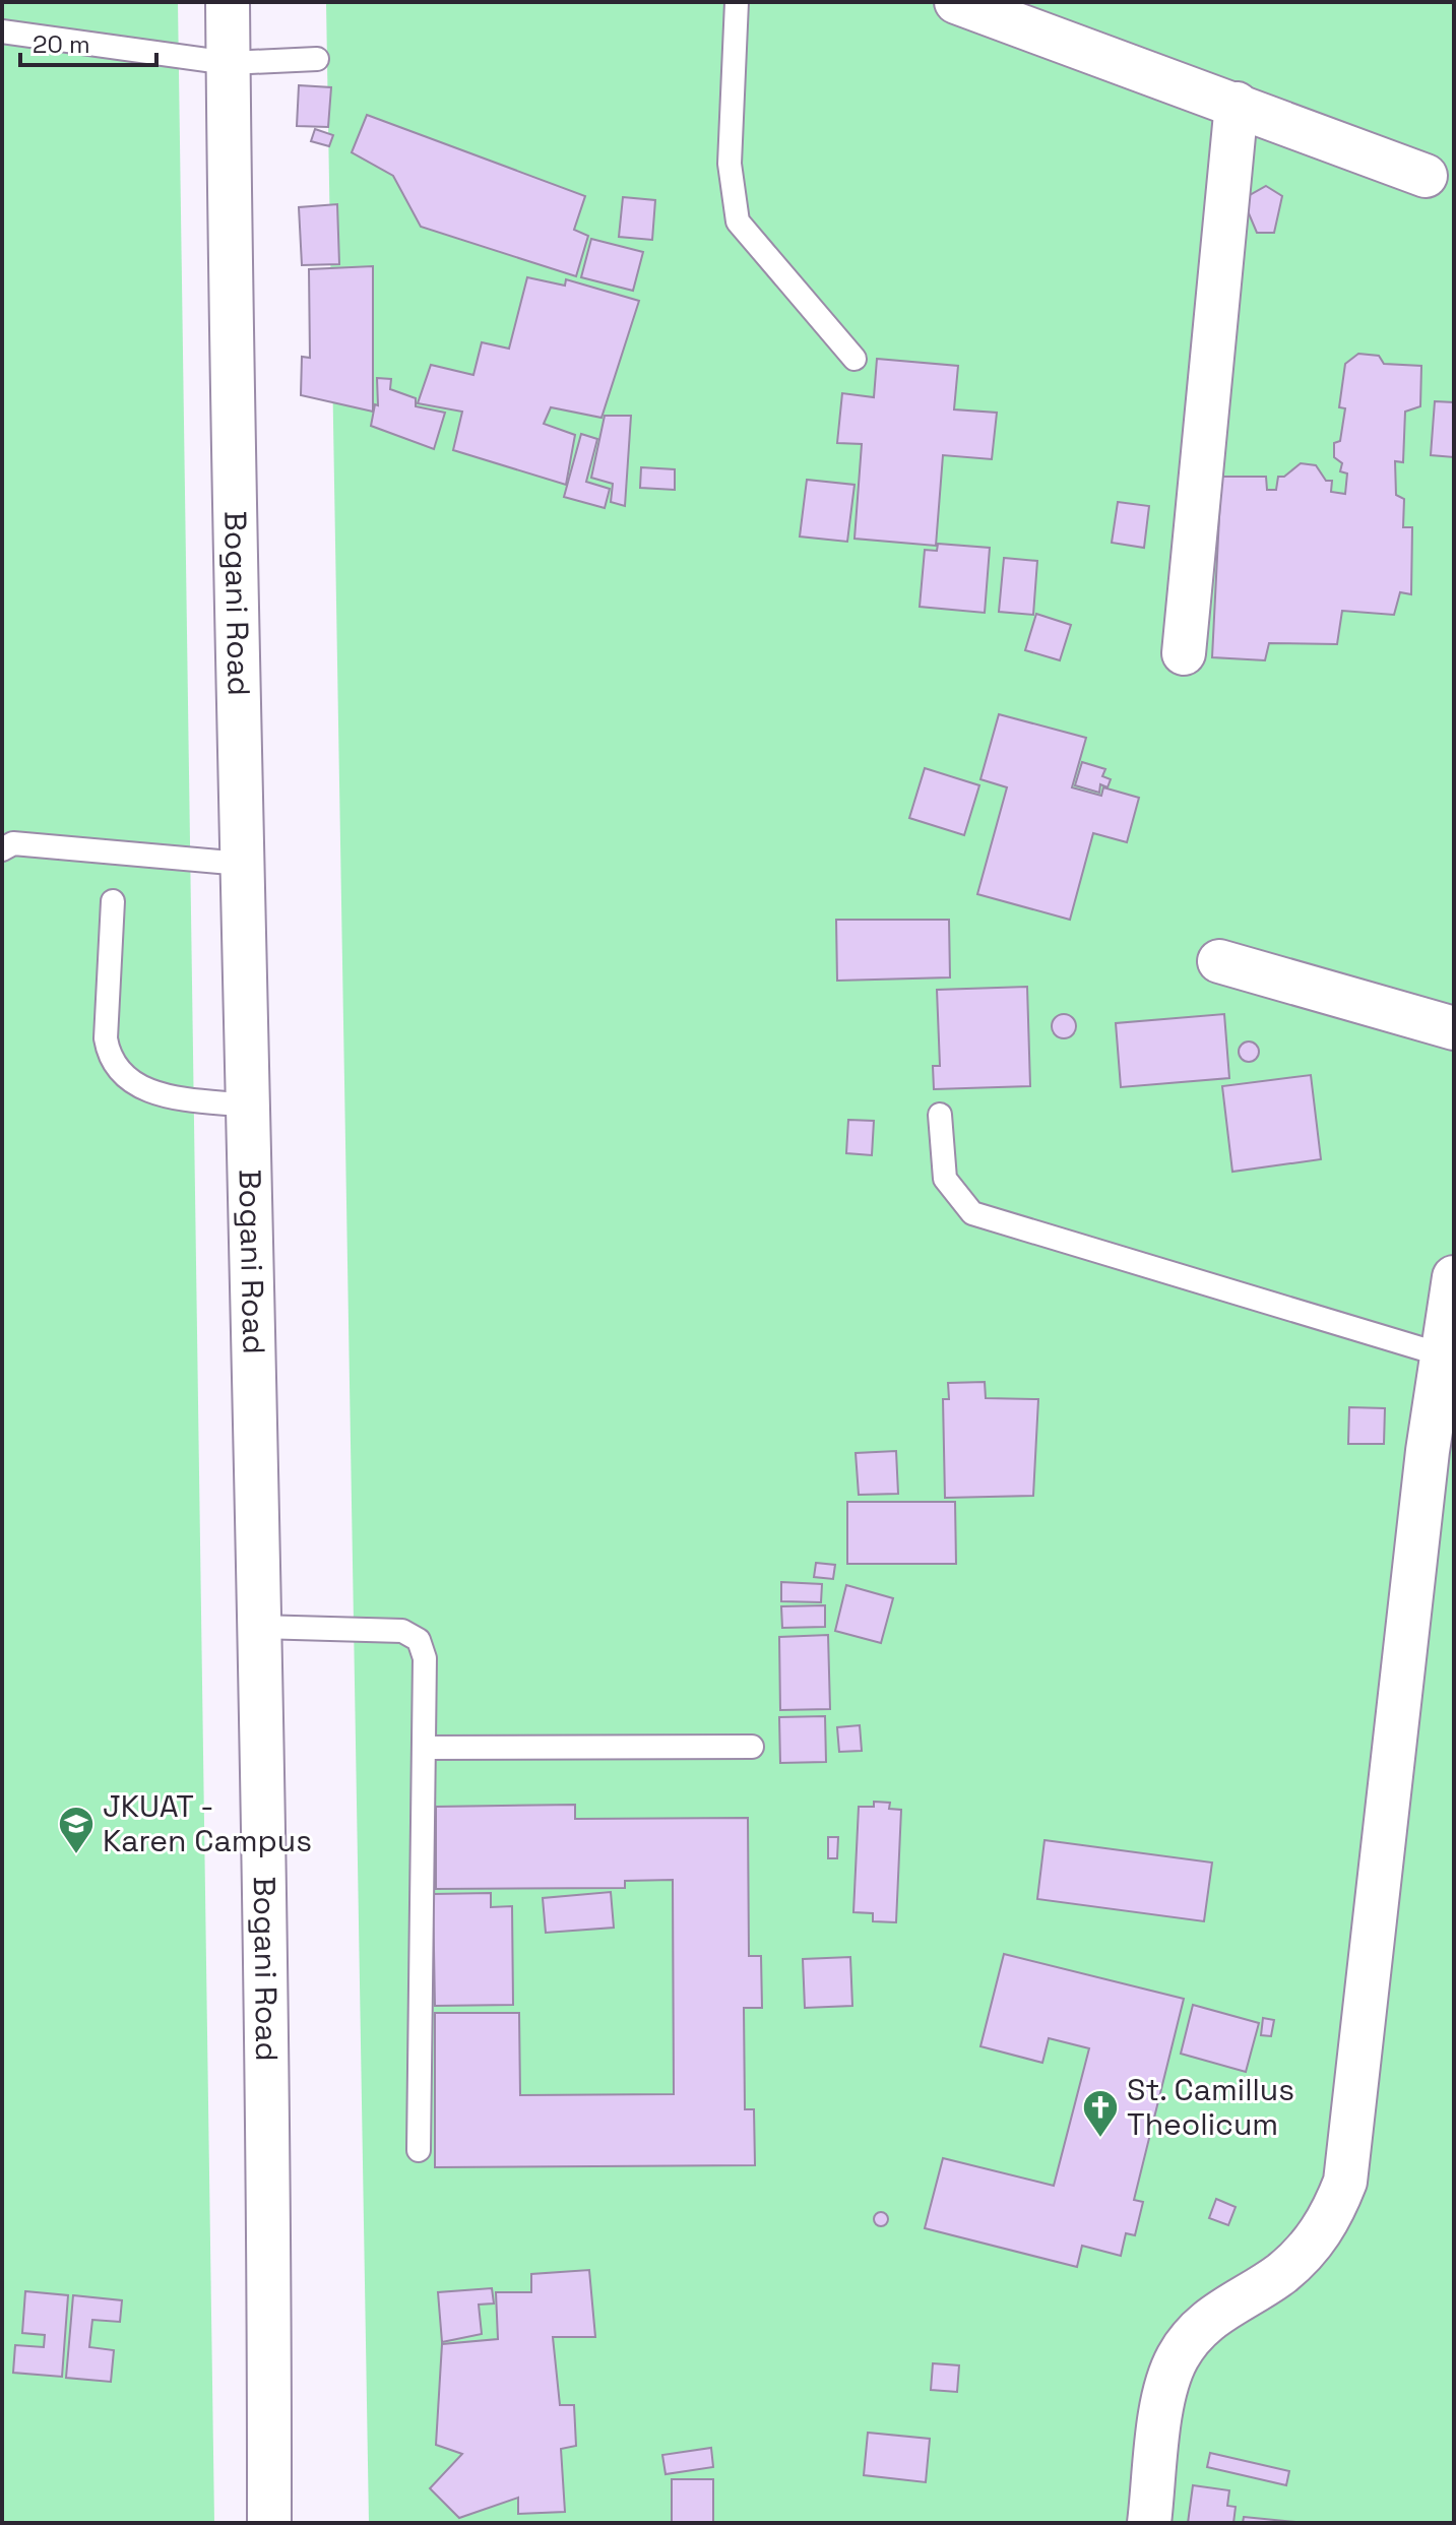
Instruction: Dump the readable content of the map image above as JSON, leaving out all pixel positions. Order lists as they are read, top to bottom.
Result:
{
  "streets": {
    "street": ["Bogani Road"]
  },
  "places": {
    "school or university": ["JKUAT - Karen Campus"],
    "church": ["St. Camillus Theolicum"]
  },
  "scale_bar": "20 m"
}
